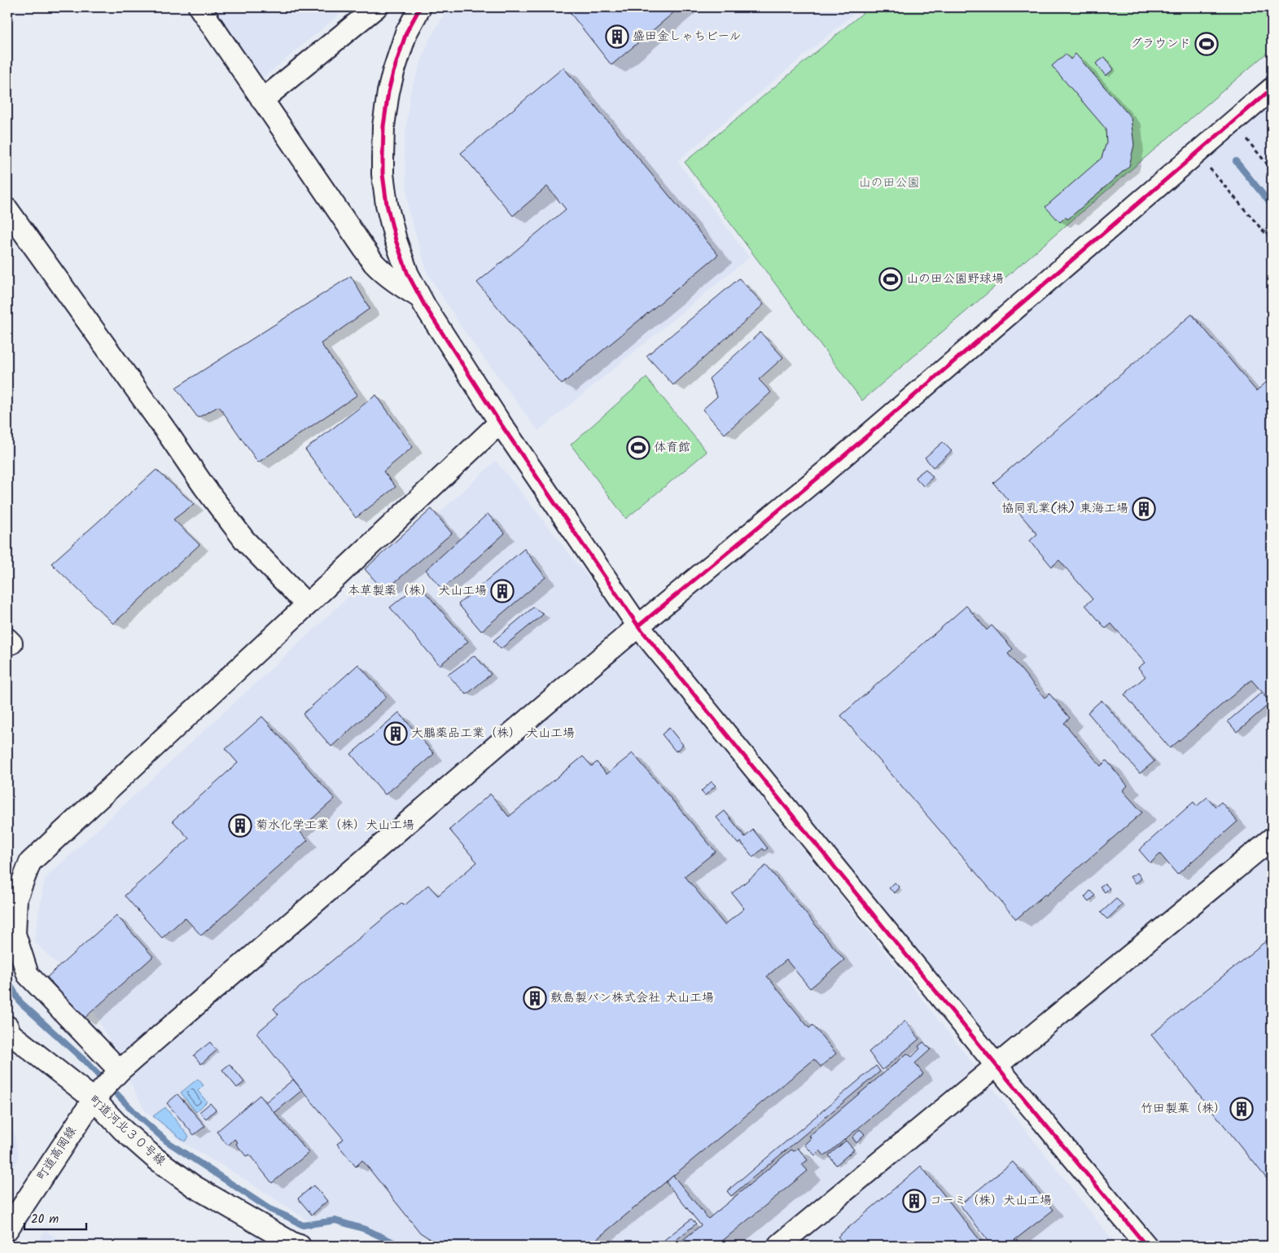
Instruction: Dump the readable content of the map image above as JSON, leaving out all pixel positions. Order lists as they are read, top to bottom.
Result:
{
  "streets": {
    "street": ["町道河北３０号線", "町道高岡線"]
  },
  "crossings": [
    ["町道河北３０号線", "町道高岡線"]
  ],
  "parks": ["山の田公園"],
  "places": {
    "building": [
      "盛田金しゃちビール",
      "協同乳業(株) 東海工場",
      "本草製薬（株） 犬山工場",
      "大鵬薬品工業（株） 犬山工場",
      "菊水化学工業（株）犬山工場",
      "敷島製パン株式会社 犬山工場",
      "竹田製菓（株）",
      "コーミ（株）犬山工場"
    ],
    "sports": ["グラウンド", "山の田公園野球場", "体育館"]
  },
  "scale_bar": "20 m"
}
